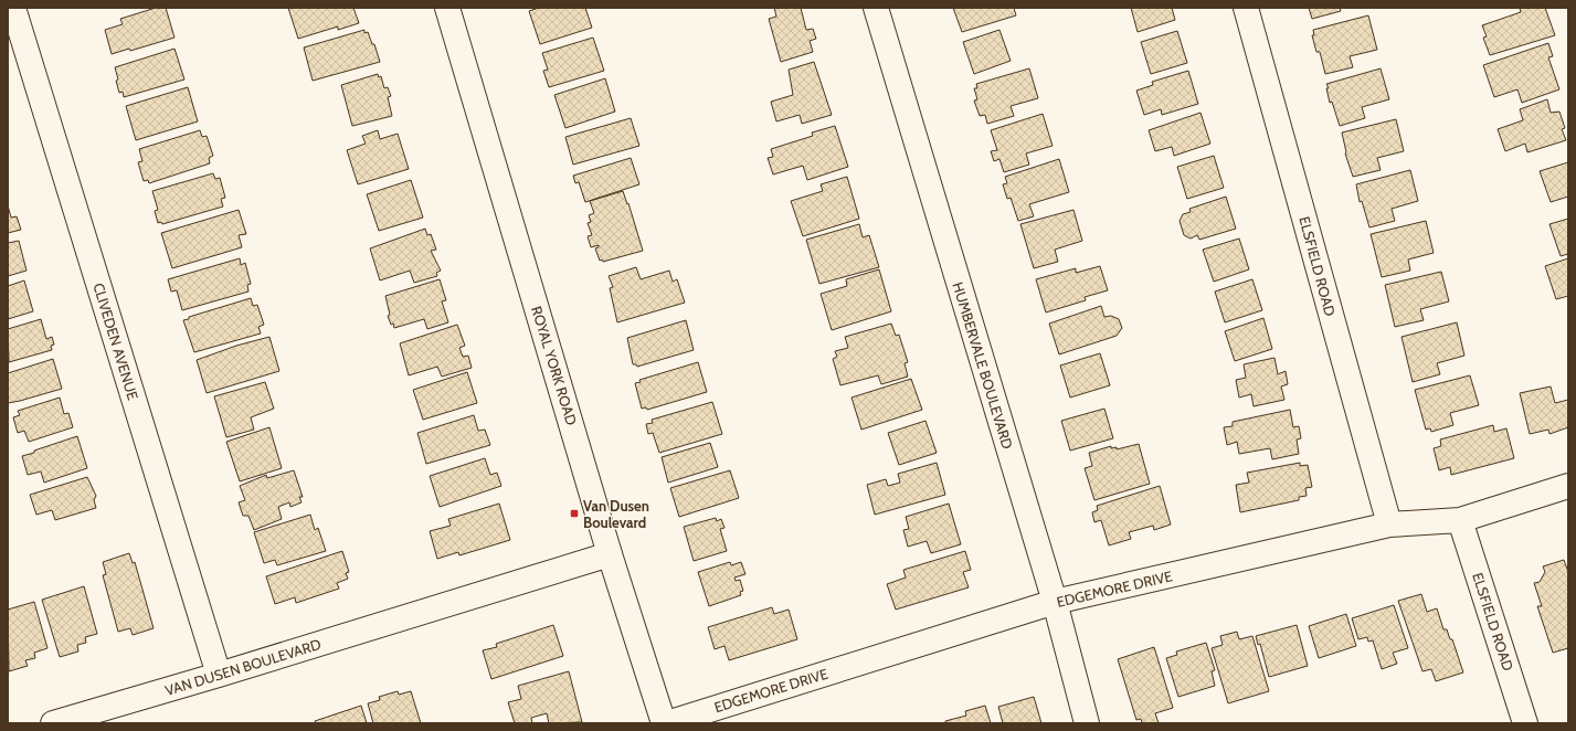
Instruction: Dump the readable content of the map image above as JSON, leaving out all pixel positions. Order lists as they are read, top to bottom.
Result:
{
  "streets": {
    "street": [
      "ELSFIELD ROAD",
      "CLIVEDEN AVENUE",
      "ROYAL YORK ROAD",
      "HUMBERVALE BOULEVARD",
      "EDGEMORE DRIVE",
      "VAN DUSEN BOULEVARD"
    ]
  },
  "crossings": [
    ["ELSFIELD ROAD", "EDGEMORE DRIVE"],
    ["CLIVEDEN AVENUE", "VAN DUSEN BOULEVARD"],
    ["ROYAL YORK ROAD", "VAN DUSEN BOULEVARD"],
    ["HUMBERVALE BOULEVARD", "EDGEMORE DRIVE"]
  ],
  "places": {
    "transit": ["Van Dusen Boulevard"]
  }
}
